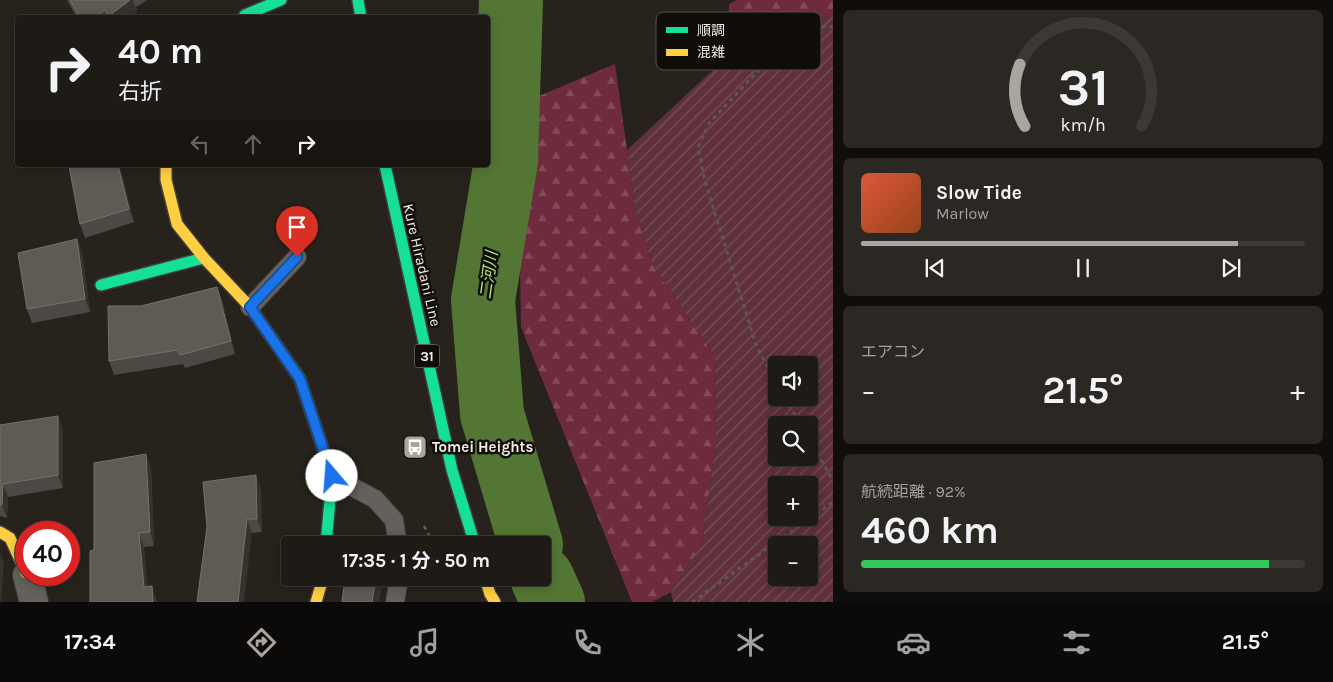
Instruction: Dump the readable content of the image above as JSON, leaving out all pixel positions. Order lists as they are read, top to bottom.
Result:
{
  "streets": {
    "street": ["Kure Hiradani Line", "31"]
  },
  "water": ["二河川"],
  "places": {
    "bus stop": ["Tomei Heights"]
  },
  "legend": ["順調", "混雑"],
  "page": {
    "turn": ["40 m", "右折"],
    "song": ["Slow Tide", "Marlow"],
    "tile": [
      "エアコン",
      ["航続距離 · 92%", "460 km"]
    ],
    "map_buttons": ["+", "−"],
    "heat": ["−", "21.5°", "+"],
    "limit": "40",
    "trip": "17:35 · 1 分 · 50 m",
    "tabs": ["17:34", "21.5°"],
    "gauge": ["31", "km/h"]
  }
}
